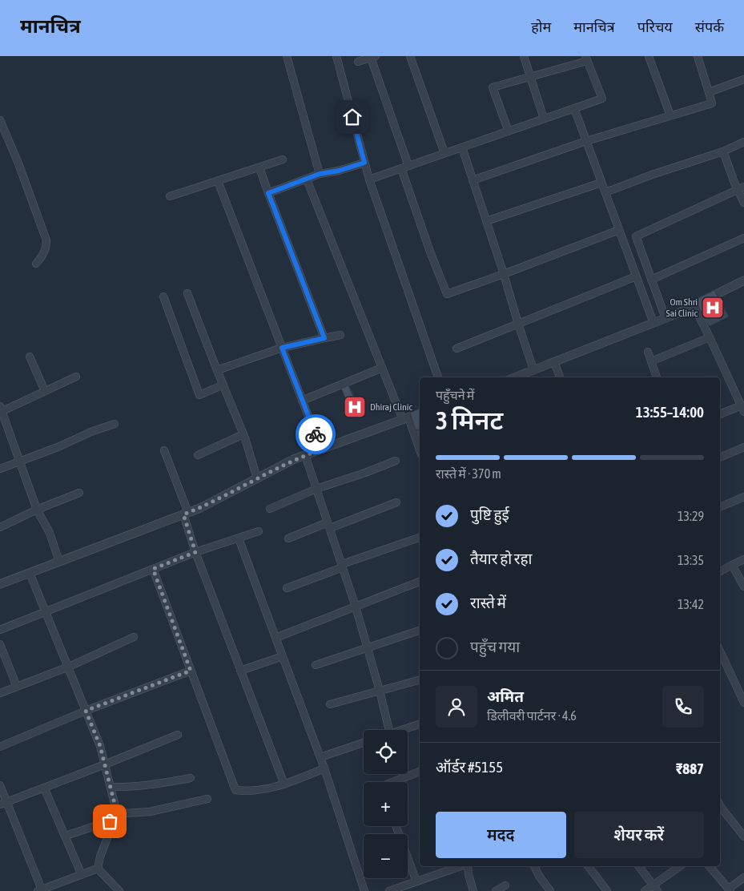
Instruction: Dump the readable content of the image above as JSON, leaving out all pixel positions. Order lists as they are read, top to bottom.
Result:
{
  "places": {
    "hospital": ["Om Shri Sai Clinic", "Dhiraj Clinic"]
  },
  "page": {
    "header": "मानचित्र",
    "nav": [
      "होम",
      "मानचित्र",
      "परिचय",
      "संपर्क"
    ],
    "heading": ["3 मिनट", "पहुँचने में", "13:55–14:00"],
    "panel": [
      "अमित",
      "डिलीवरी पार्टनर · 4.6",
      "ऑर्डर #5155",
      "₹887"
    ],
    "bar": "रास्ते में · 370 m",
    "list": [
      ["पुष्टि हुई", "13:29"],
      ["तैयार हो रहा", "13:35"],
      ["रास्ते में", "13:42"],
      "पहुँच गया"
    ],
    "map_buttons": ["+", "−"],
    "buttons": ["मदद", "शेयर करें"]
  }
}
